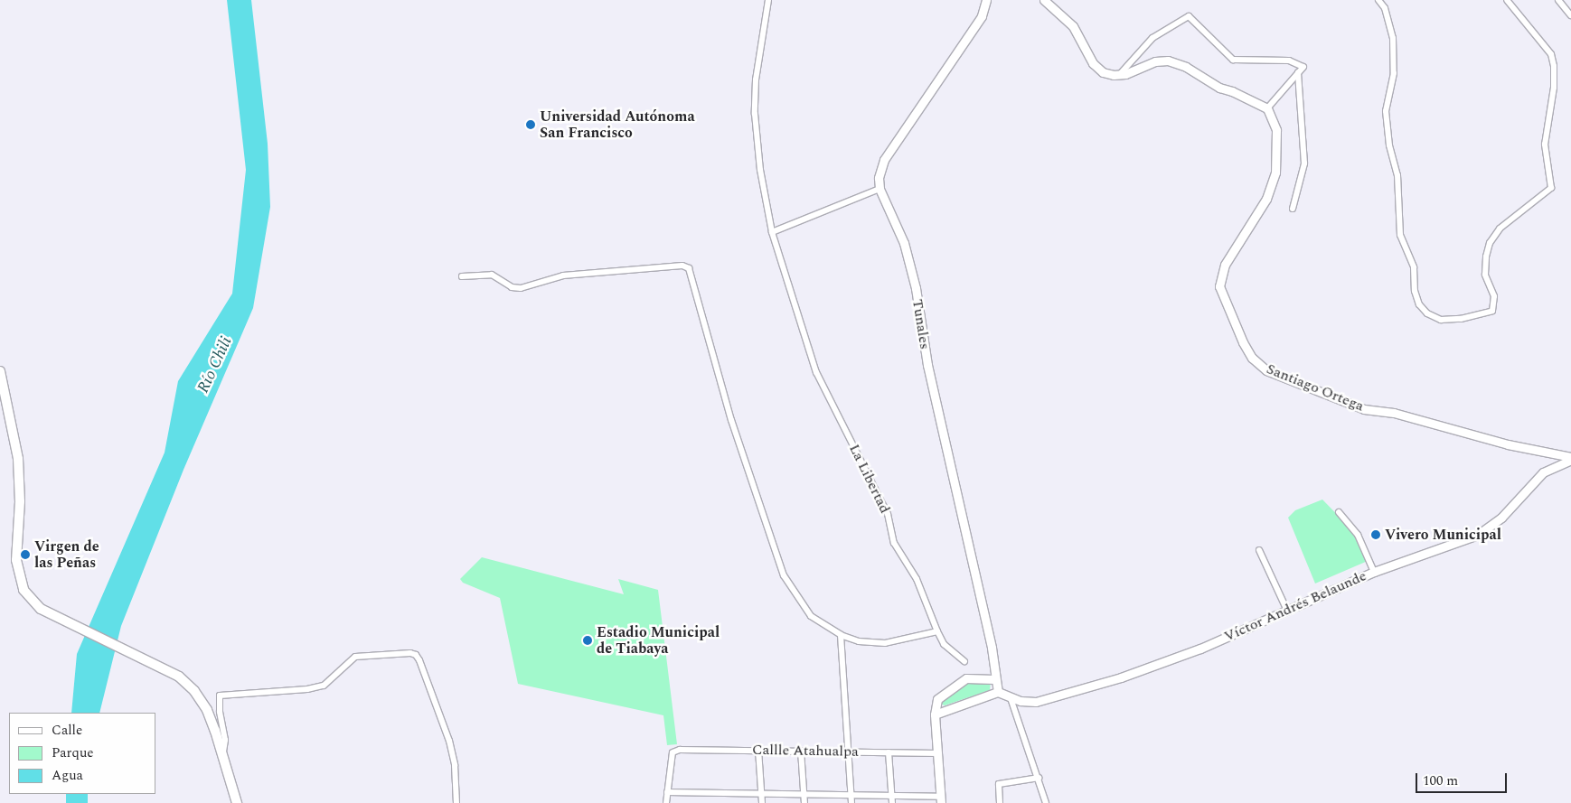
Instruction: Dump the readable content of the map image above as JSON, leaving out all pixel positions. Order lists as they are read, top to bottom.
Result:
{
  "streets": {
    "street": [
      "Tunales",
      "Santiago Ortega",
      "La Libertad",
      "Víctor Andrés Belaunde",
      "Callle Atahualpa"
    ]
  },
  "crossings": [
    ["Tunales", "Víctor Andrés Belaunde"],
    ["Santiago Ortega", "Víctor Andrés Belaunde"]
  ],
  "water": ["Río Chili"],
  "places": [
    "Universidad Autónoma San Francisco",
    "Vivero Municipal",
    "Virgen de las Peñas",
    "Estadio Municipal de Tiabaya"
  ],
  "legend": ["Calle", "Parque", "Agua"],
  "scale_bar": "100 m"
}
